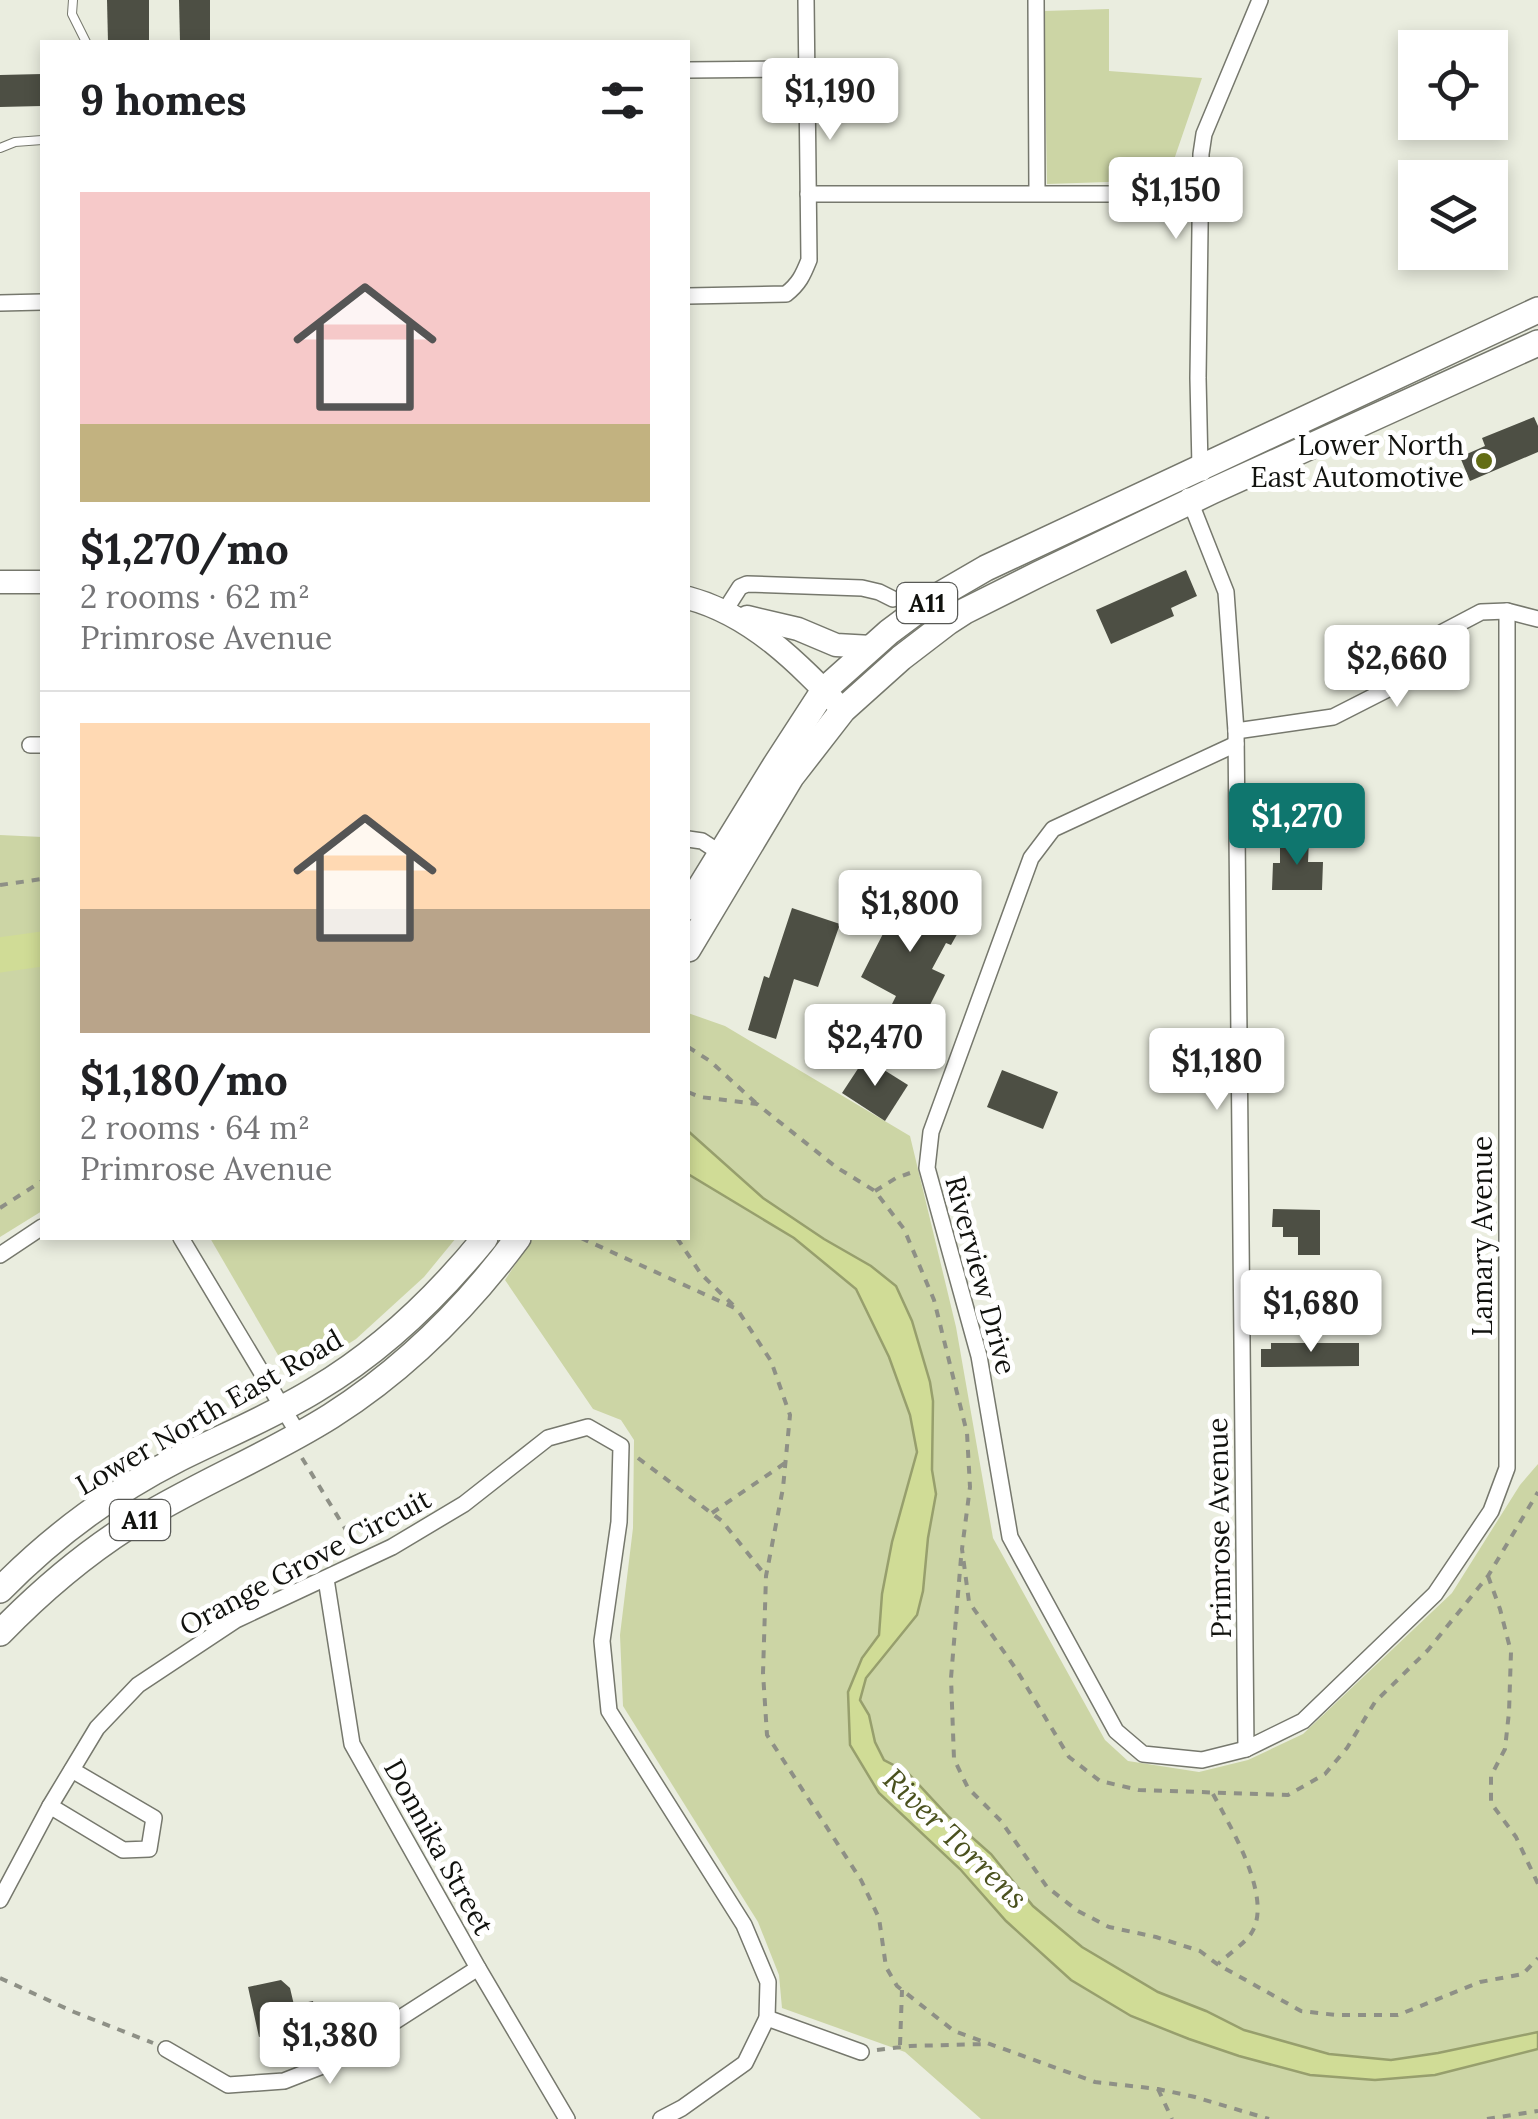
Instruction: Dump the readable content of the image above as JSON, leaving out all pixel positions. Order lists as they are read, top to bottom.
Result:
{
  "streets": {
    "main road": ["A11", "Lower North East Road"],
    "street": [
      "Lamary Avenue",
      "Riverview Drive",
      "Primrose Avenue",
      "Orange Grove Circuit",
      "Donnika Street"
    ]
  },
  "crossings": [
    ["A11", "Primrose Avenue"],
    ["Lamary Avenue", "Riverview Drive"],
    ["Lamary Avenue", "Primrose Avenue"],
    ["Riverview Drive", "Primrose Avenue"],
    ["Orange Grove Circuit", "Donnika Street"]
  ],
  "water": ["River Torrens"],
  "places": ["Lower North East Automotive"],
  "page": {
    "heading": "9 homes",
    "price": [
      "$1,190",
      "$1,150",
      "$2,660",
      "$1,270",
      "$1,800",
      "$2,470",
      "$1,180",
      "$1,680",
      "$1,380"
    ],
    "list": [
      {
        "name": "$1,270/mo",
        "note": "2 rooms · 62 m² · Primrose Avenue"
      },
      {
        "name": "$1,180/mo",
        "note": "2 rooms · 64 m² · Primrose Avenue"
      }
    ]
  }
}
